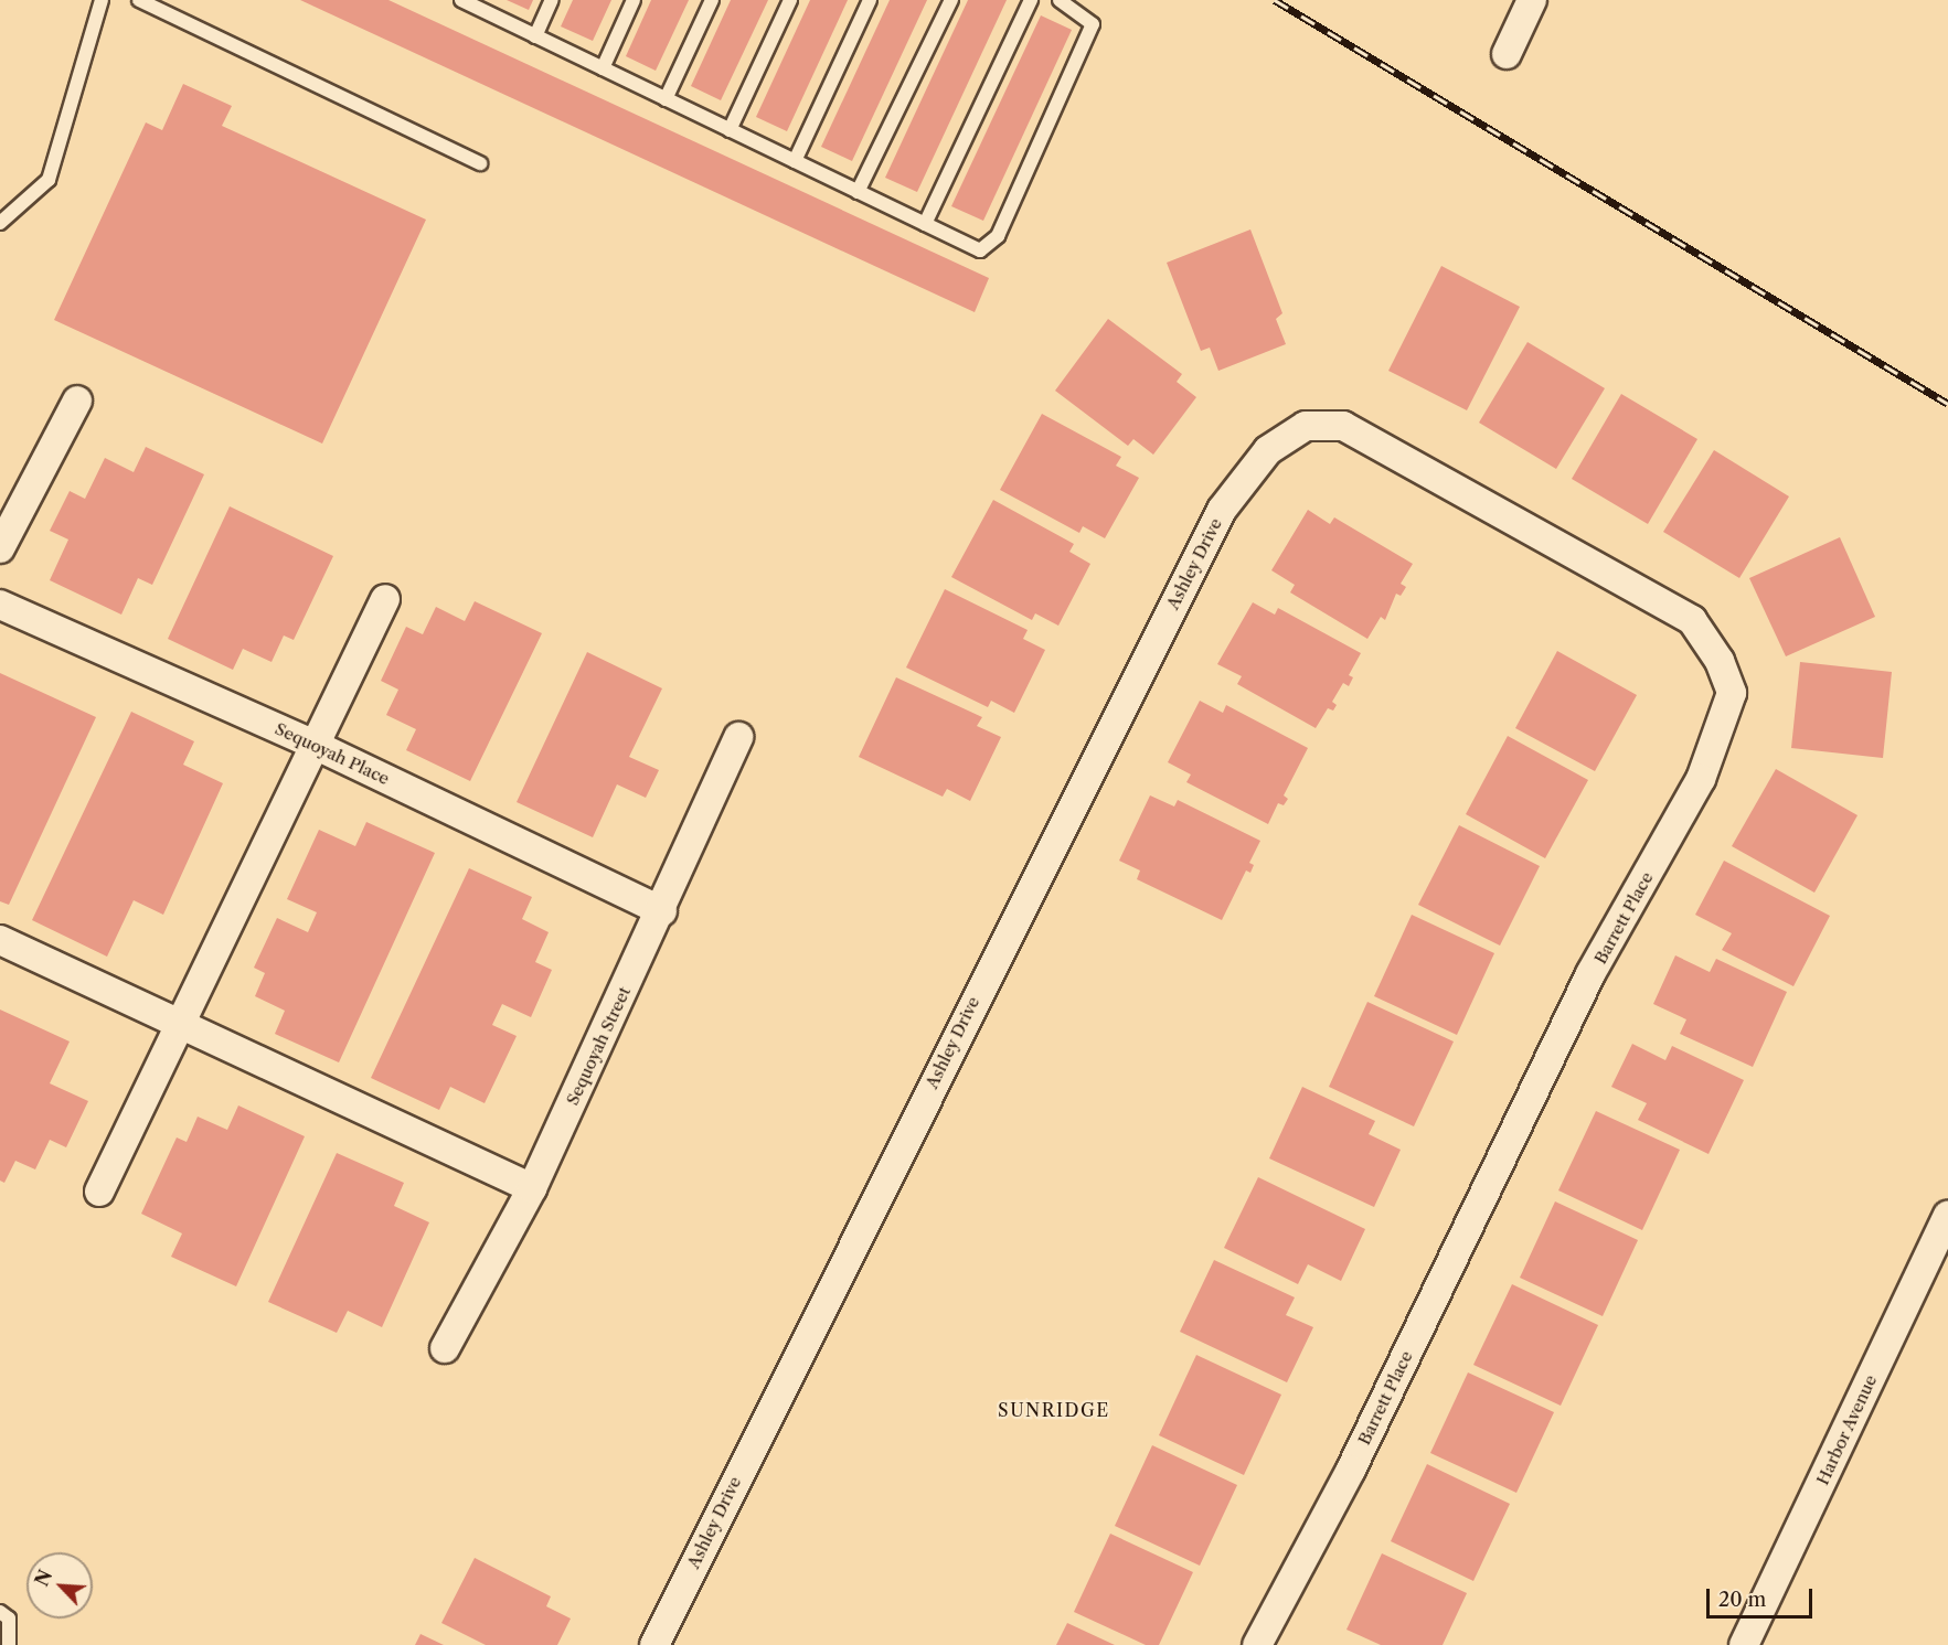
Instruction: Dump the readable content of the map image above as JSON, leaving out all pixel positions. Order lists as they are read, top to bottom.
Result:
{
  "streets": {
    "street": [
      "Ashley Drive",
      "Sequoyah Place",
      "Barrett Place",
      "Sequoyah Street",
      "Harbor Avenue"
    ]
  },
  "crossings": [
    ["Ashley Drive", "Barrett Place"],
    ["Sequoyah Place", "Sequoyah Street"]
  ],
  "districts": ["SUNRIDGE"],
  "scale_bar": "20 m",
  "north": "top left"
}
